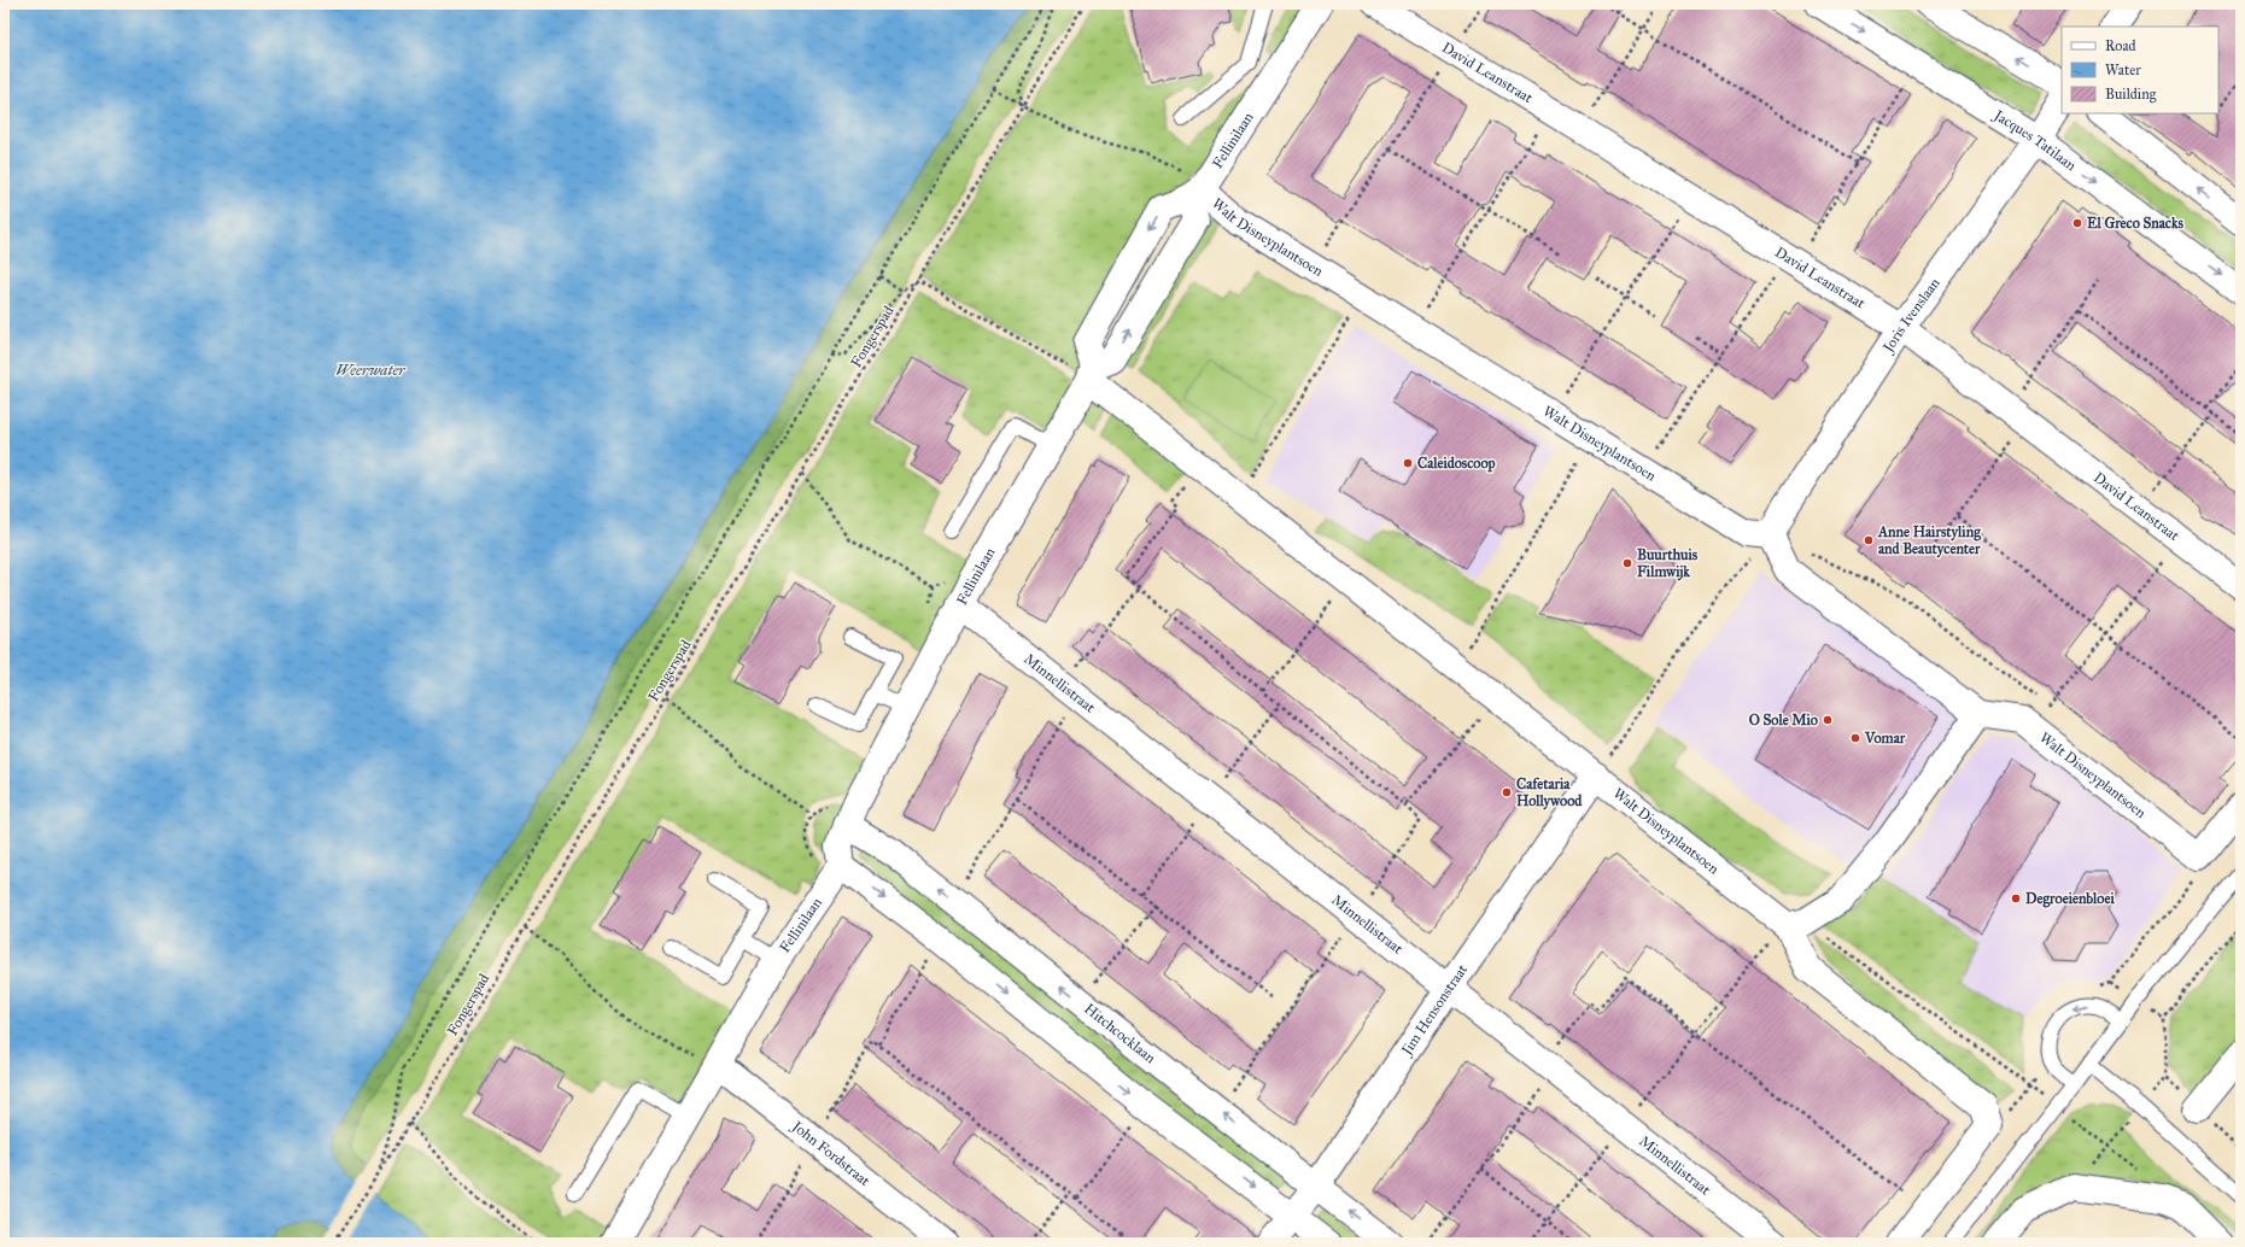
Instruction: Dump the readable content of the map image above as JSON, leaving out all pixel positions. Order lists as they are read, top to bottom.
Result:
{
  "streets": {
    "street": [
      "David Leanstraat",
      "Fellinilaan",
      "Jacques Tatilaan",
      "Walt Disneyplantsoen",
      "Joris Ivenslaan",
      "Minnellistraat",
      "Jim Hensonstraat",
      "Hitchcocklaan",
      "John Fordstraat"
    ],
    "path": ["Fongerspad"]
  },
  "crossings": [
    ["David Leanstraat", "Joris Ivenslaan"],
    ["Fellinilaan", "Walt Disneyplantsoen"],
    ["Fellinilaan", "Minnellistraat"],
    ["Fellinilaan", "Hitchcocklaan"],
    ["Fellinilaan", "John Fordstraat"],
    ["Jacques Tatilaan", "Joris Ivenslaan"],
    ["Walt Disneyplantsoen", "Joris Ivenslaan"],
    ["Walt Disneyplantsoen", "Jim Hensonstraat"],
    ["Minnellistraat", "Jim Hensonstraat"],
    ["Jim Hensonstraat", "Hitchcocklaan"]
  ],
  "water": ["Weerwater"],
  "places": [
    "El Greco Snacks",
    "Caleidoscoop",
    "Anne Hairstyling and Beautycenter",
    "Buurthuis Filmwijk",
    "O Sole Mio",
    "Vomar",
    "Cafetaria Hollywood",
    "Degroeienbloei"
  ],
  "legend": ["Road", "Water", "Building"]
}
